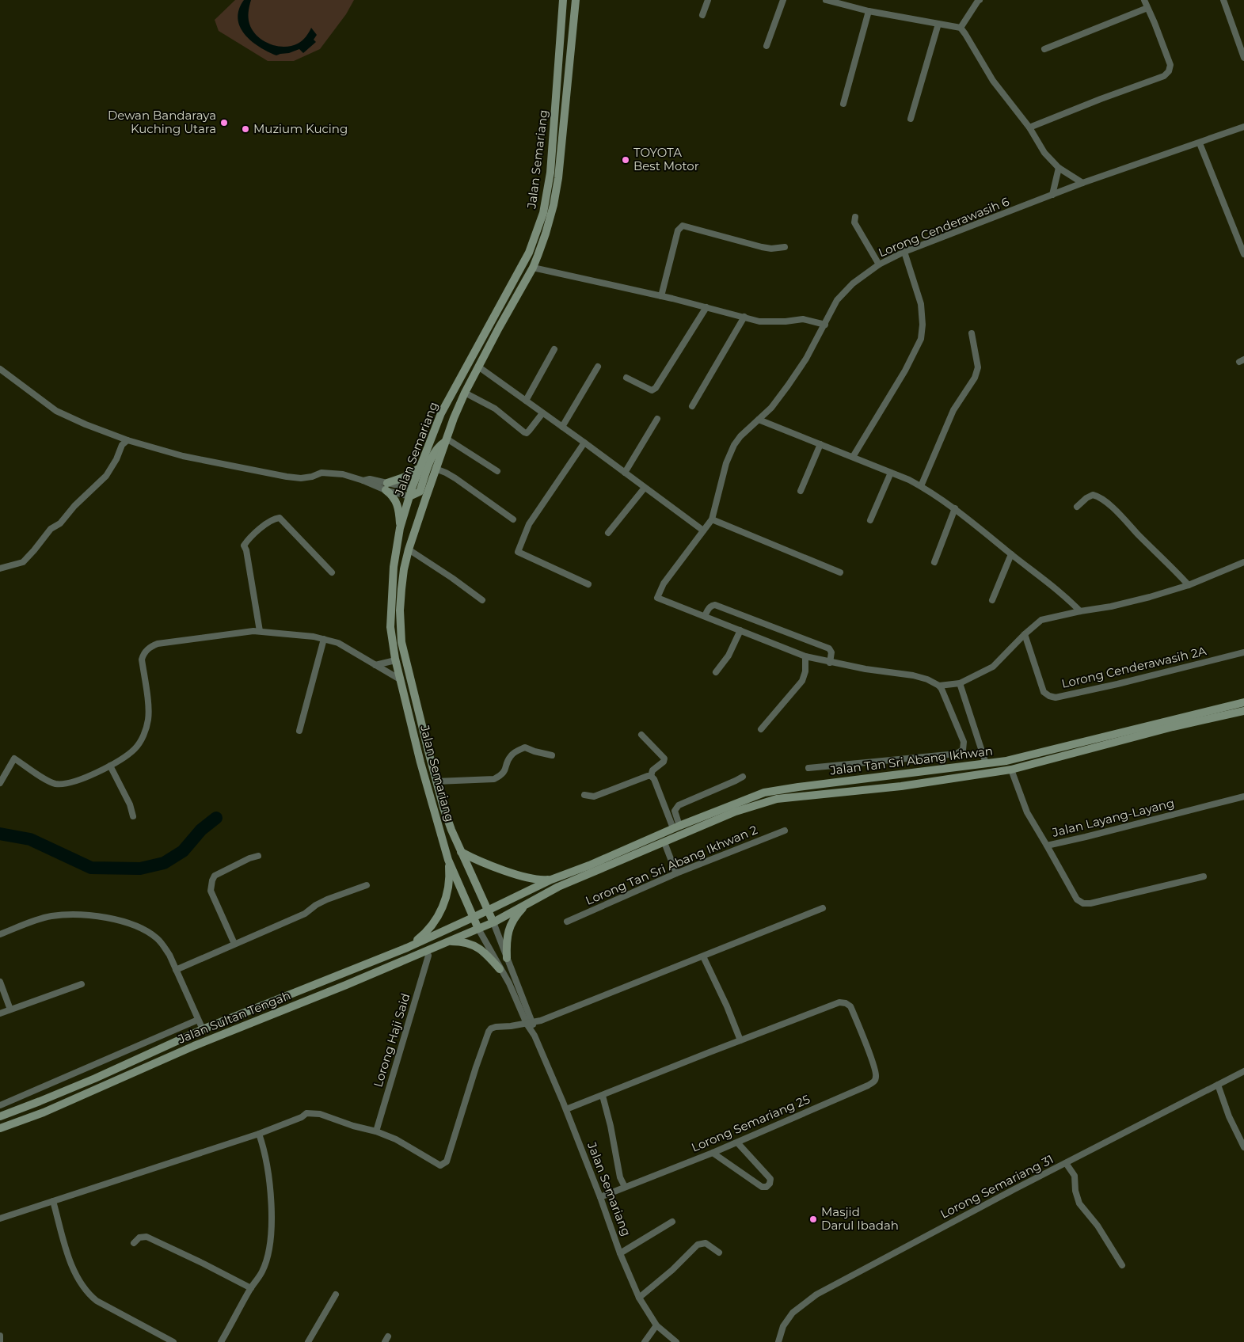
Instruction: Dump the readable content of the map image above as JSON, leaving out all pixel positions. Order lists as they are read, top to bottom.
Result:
{
  "streets": {
    "main road": ["Jalan Semariang", "Jalan Tan Sri Abang Ikhwan", "Jalan Sultan Tengah"],
    "street": [
      "Lorong Cenderawasih 6",
      "Lorong Cenderawasih 2A",
      "Jalan Layang-Layang",
      "Lorong Tan Sri Abang Ikhwan 2",
      "Lorong Haji Said",
      "Lorong Semariang 25",
      "Lorong Semariang 31"
    ]
  },
  "crossings": [
    ["Jalan Semariang", "Jalan Sultan Tengah"],
    ["Jalan Semariang", "Lorong Semariang 25"],
    ["Jalan Tan Sri Abang Ikhwan", "Jalan Layang-Layang"],
    ["Jalan Tan Sri Abang Ikhwan", "Jalan Sultan Tengah"]
  ],
  "places": [
    "Dewan Bandaraya Kuching Utara",
    "Muzium Kucing",
    "TOYOTA Best Motor",
    "Masjid Darul Ibadah"
  ]
}
